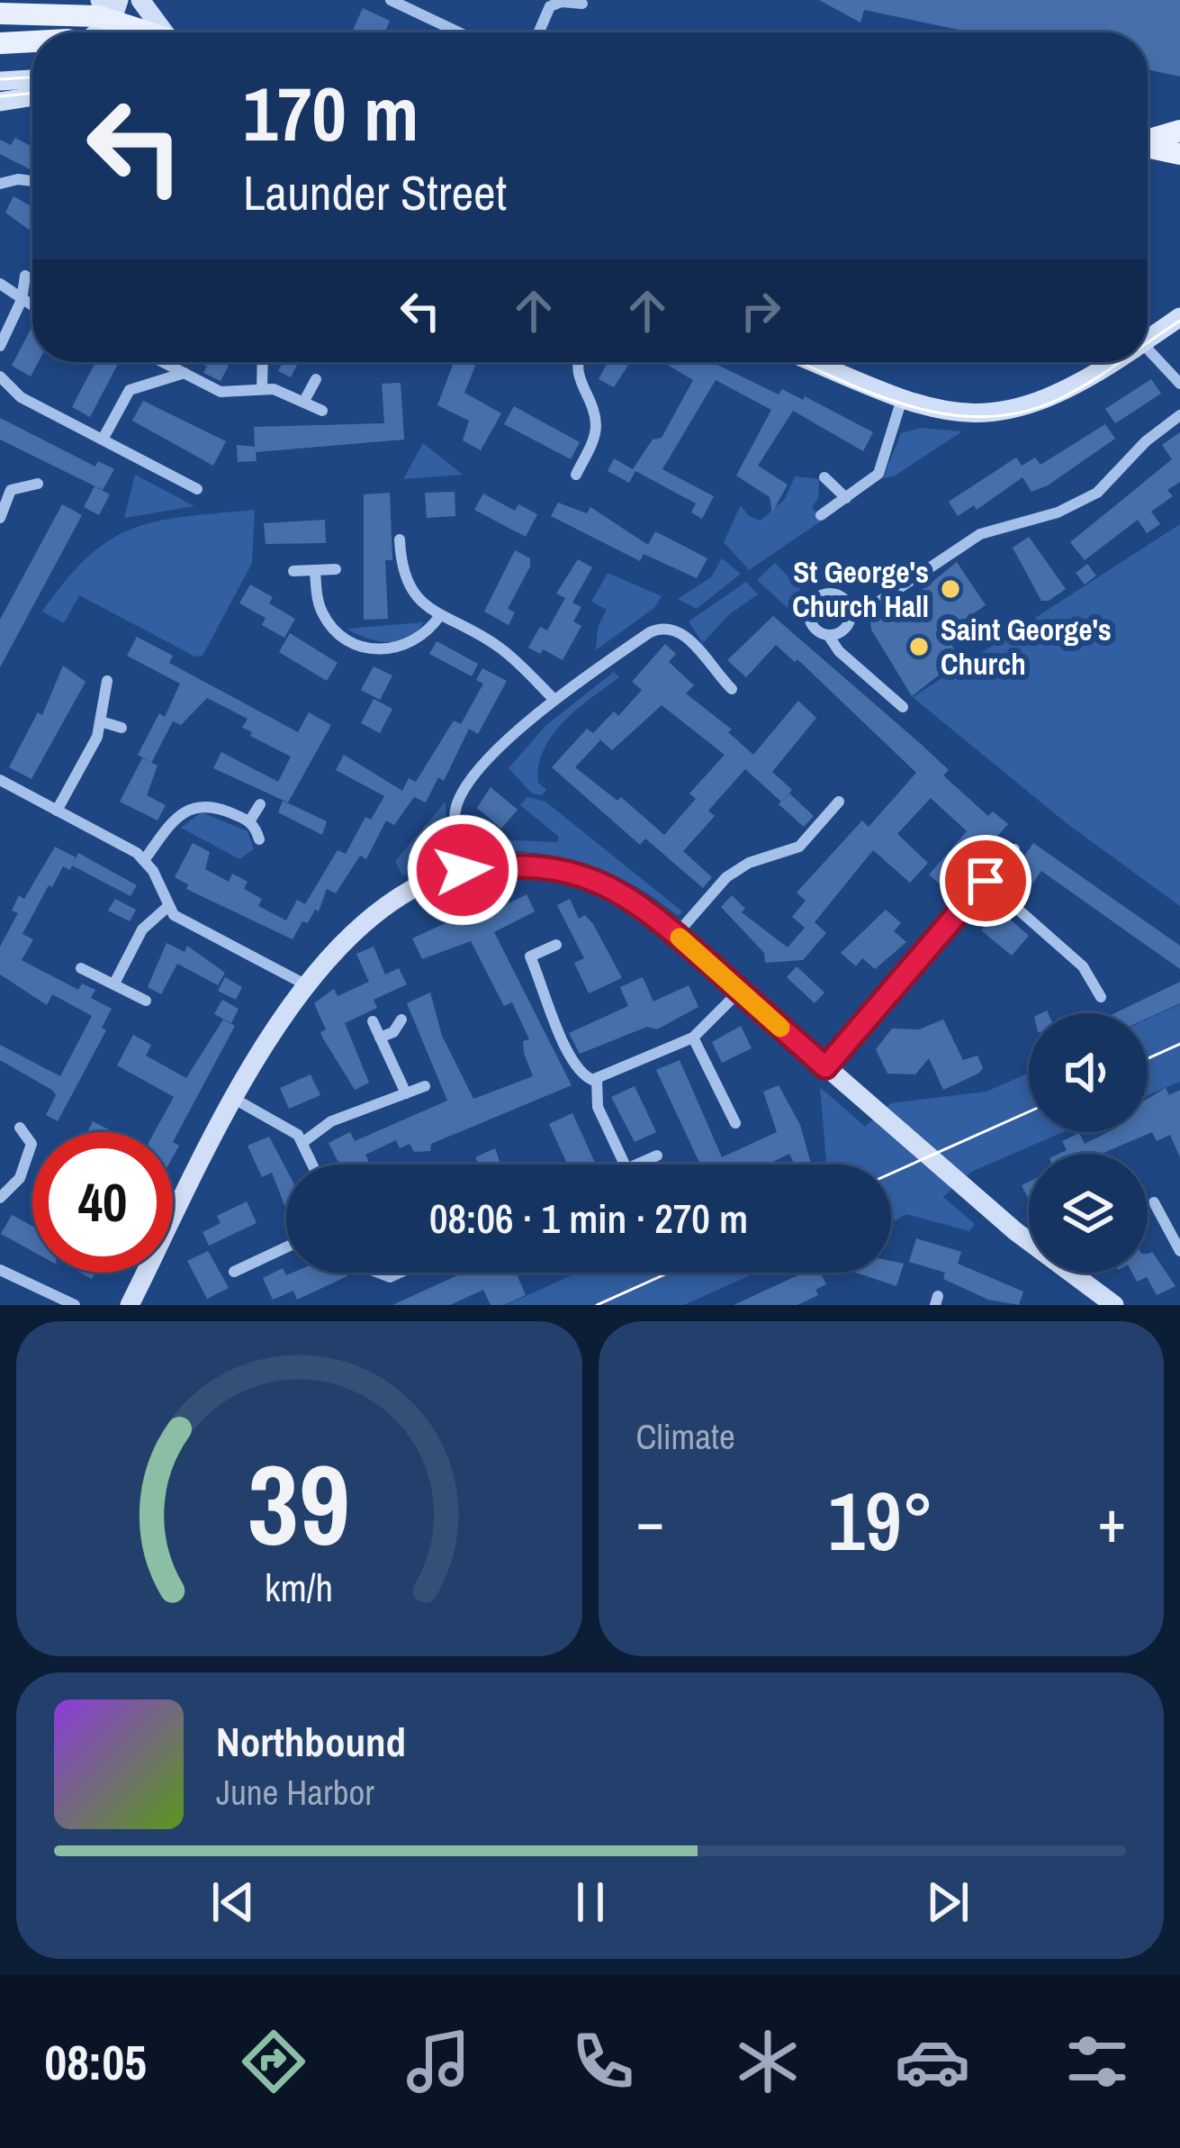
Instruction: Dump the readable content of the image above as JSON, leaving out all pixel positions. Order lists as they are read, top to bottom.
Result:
{
  "places": ["St George's Church Hall", "Saint George's Church"],
  "page": {
    "turn": ["170 m", "Launder Street"],
    "limit": "40",
    "trip": "08:06 · 1 min · 270 m",
    "tile": "Climate",
    "heat": ["−", "19°", "+"],
    "song": ["Northbound", "June Harbor"],
    "tabs": "08:05",
    "gauge": ["39", "km/h"]
  }
}
